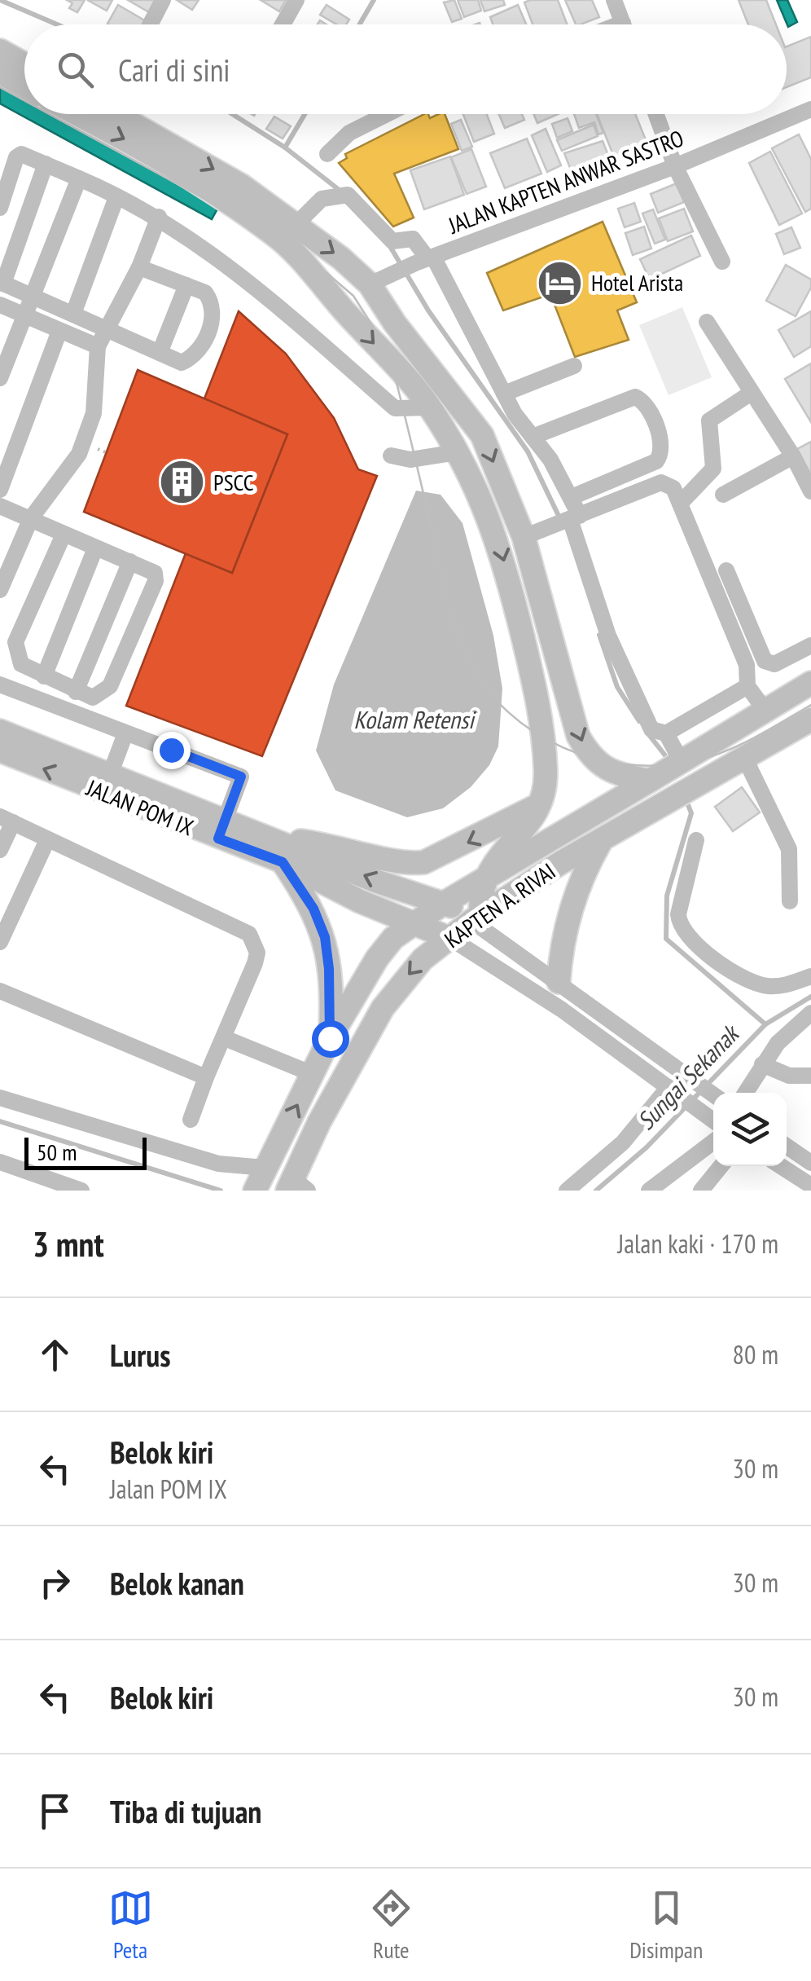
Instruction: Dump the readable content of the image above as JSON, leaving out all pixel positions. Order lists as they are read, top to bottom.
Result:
{
  "streets": {
    "main road": ["JALAN POM IX", "KAPTEN A. RIVAI"],
    "street": ["JALAN KAPTEN ANWAR SASTRO"]
  },
  "crossings": [
    ["JALAN POM IX", "KAPTEN A. RIVAI"]
  ],
  "water": ["Kolam Retensi", "Sungai Sekanak"],
  "places": {
    "hotel": ["Hotel Arista"],
    "building": ["PSCC"]
  },
  "scale_bar": "50 m",
  "page": {
    "search": "Cari di sini",
    "scale": "50 m",
    "heading": ["3 mnt", "Jalan kaki · 170 m"],
    "list": [
      ["Lurus", "80 m"],
      ["Belok kiri", "Jalan POM IX", "30 m"],
      ["Belok kanan", "30 m"],
      ["Belok kiri", "30 m"],
      "Tiba di tujuan"
    ],
    "nav": ["Peta", "Rute", "Disimpan"]
  }
}
